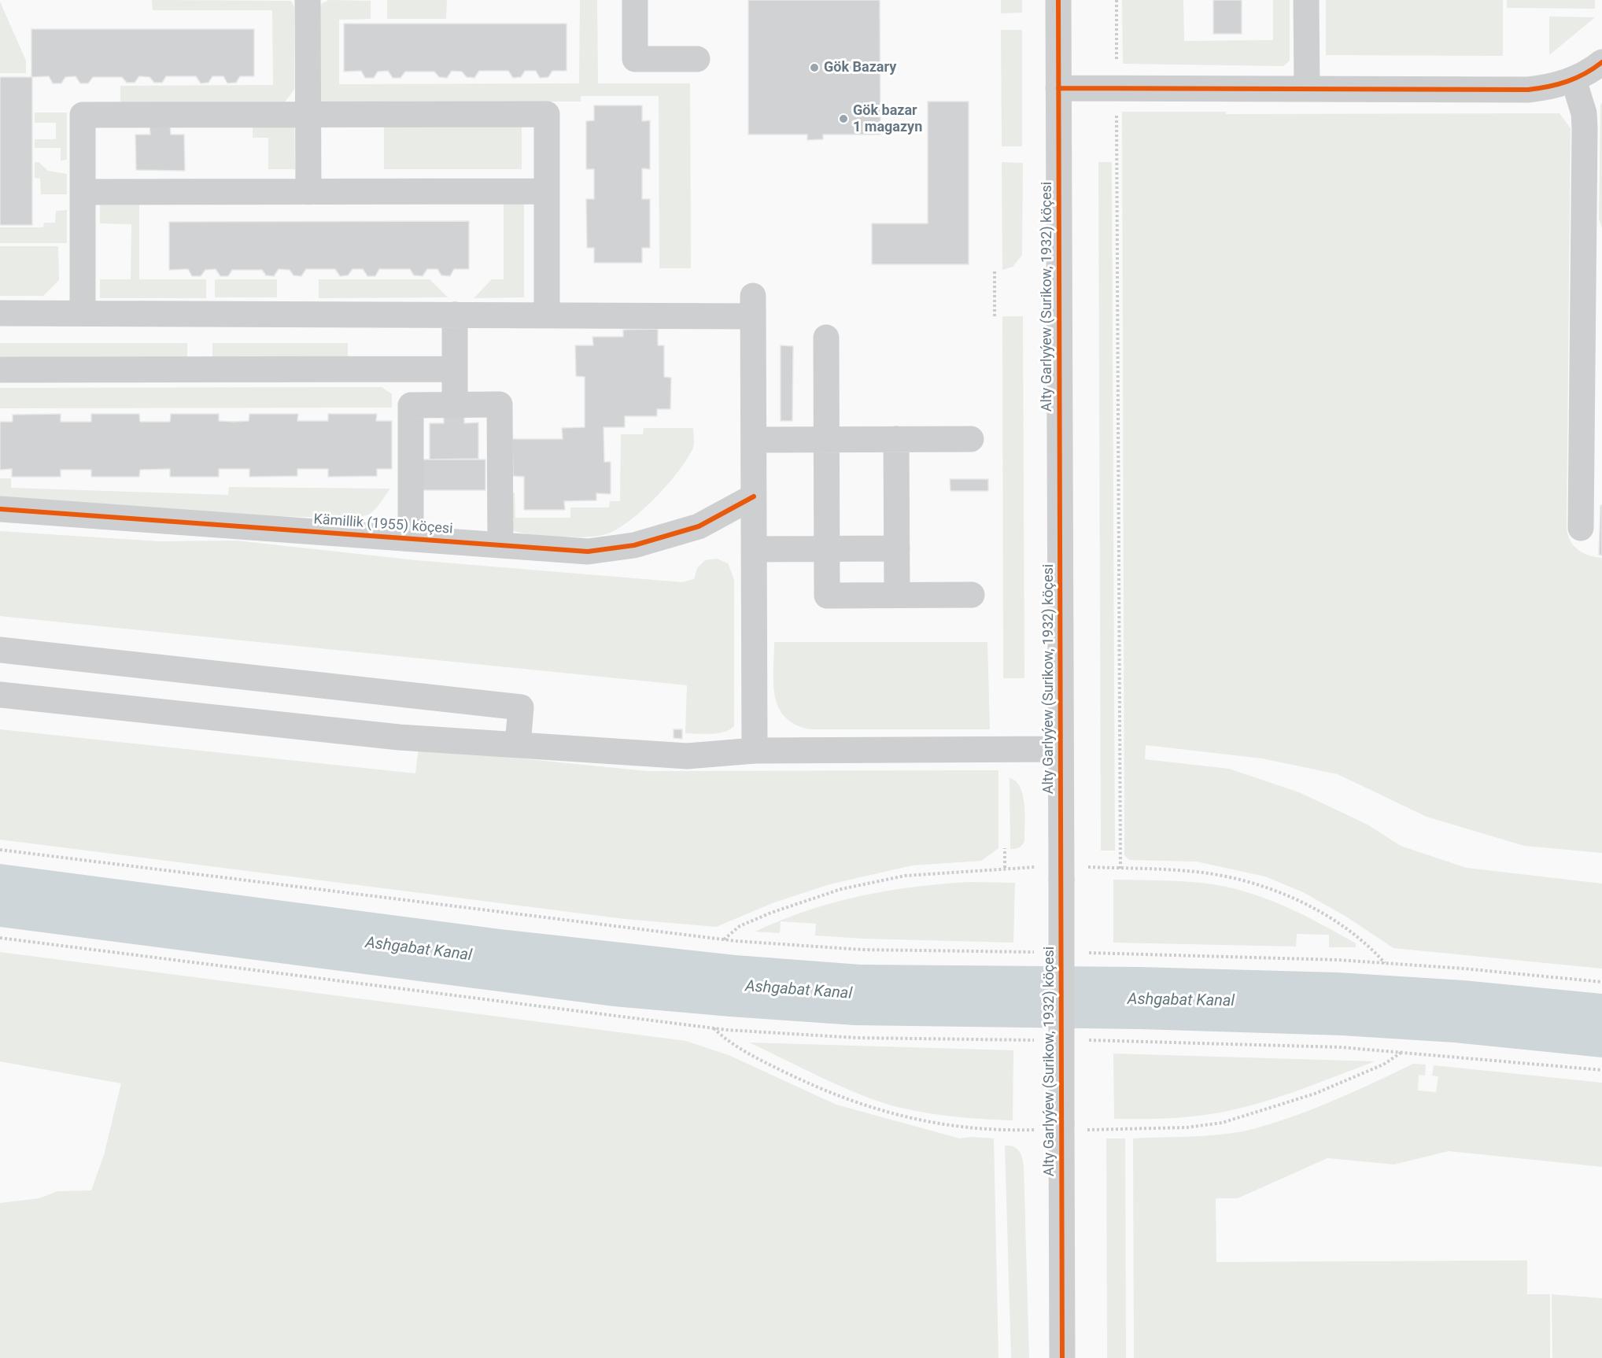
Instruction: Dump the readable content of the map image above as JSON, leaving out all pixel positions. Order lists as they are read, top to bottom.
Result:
{
  "streets": {
    "street": ["Alty Garlyýew (Surikow, 1932) köçesi", "Kämillik (1955) köçesi"]
  },
  "water": ["Ashgabat Kanal"],
  "places": ["Gök Bazary", "Gök bazar 1 magazyn"]
}
